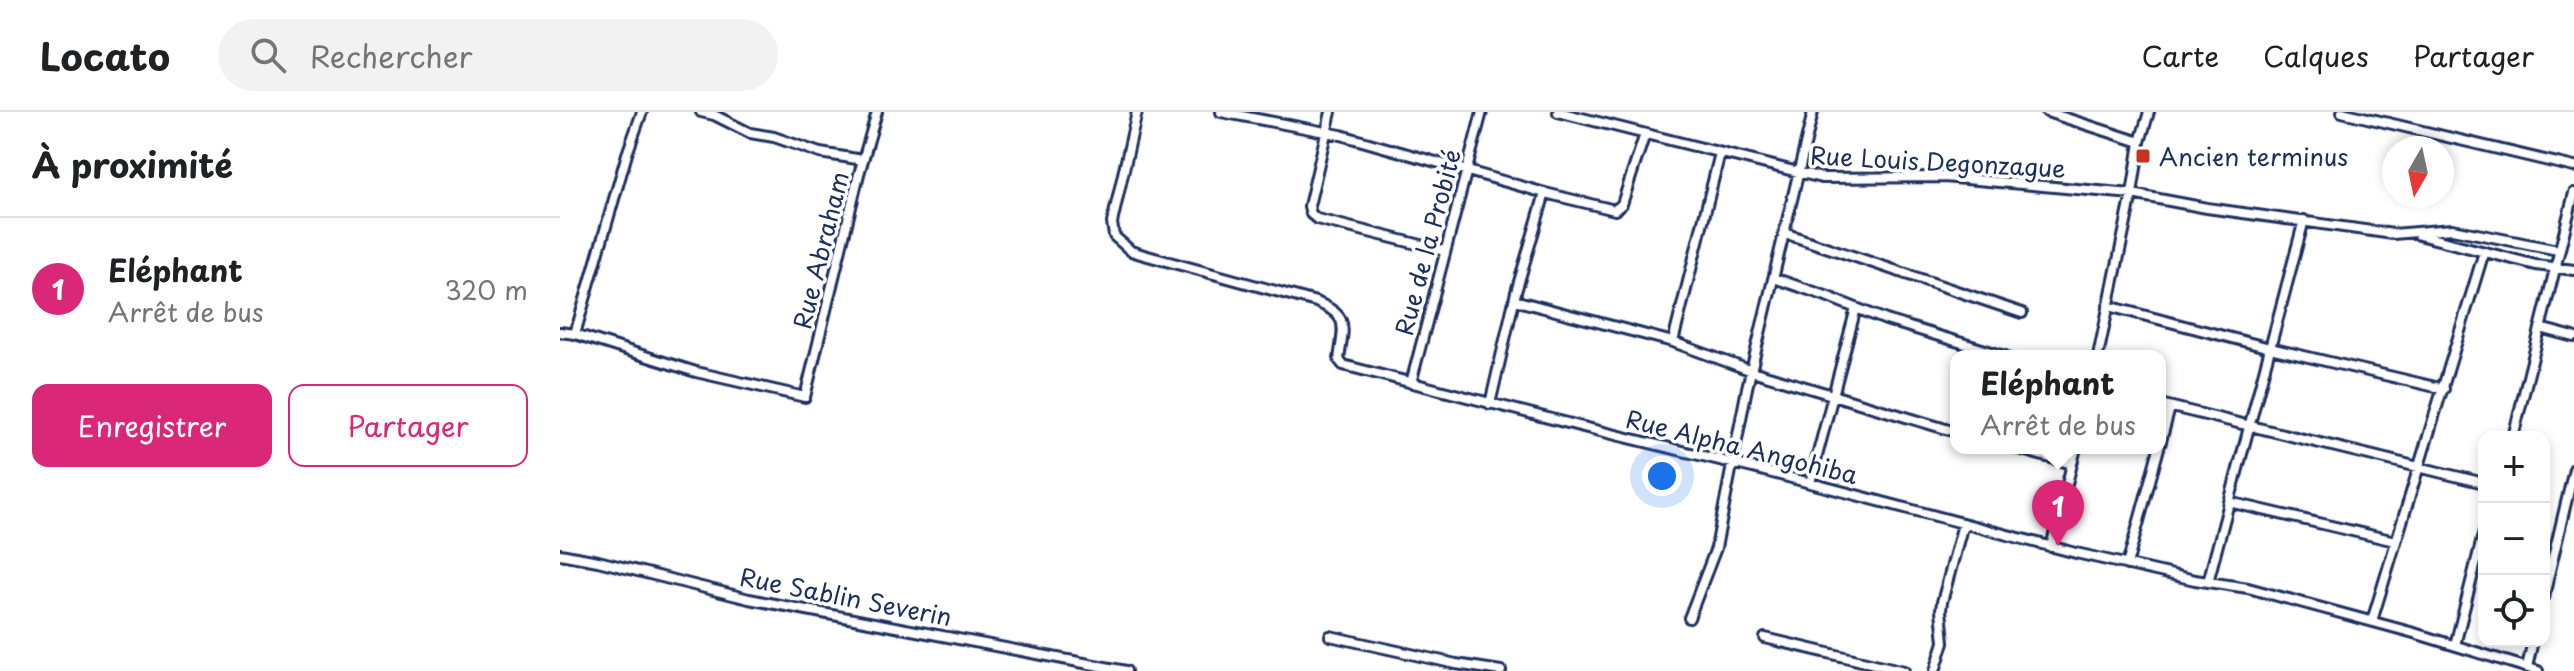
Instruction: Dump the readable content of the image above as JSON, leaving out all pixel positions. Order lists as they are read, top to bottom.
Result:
{
  "streets": {
    "street": [
      "Rue Louis Degonzague",
      "Rue de la Probité",
      "Rue Abraham",
      "Rue Alpha Angohiba",
      "Rue Sablin Severin"
    ]
  },
  "crossings": [
    ["Rue de la Probité", "Rue Alpha Angohiba"]
  ],
  "places": {
    "transit": ["Ancien terminus"]
  },
  "north": "bottom",
  "page": {
    "header": "Locato",
    "search": "Rechercher",
    "nav": ["Carte", "Calques", "Partager"],
    "heading": "À proximité",
    "list": [
      {
        "mark": "1",
        "name": "Eléphant",
        "note": "Arrêt de bus",
        "value": "320 m"
      }
    ],
    "popup": ["Eléphant", "Arrêt de bus"],
    "buttons": ["Enregistrer", "Partager"],
    "map_buttons": ["+", "−"],
    "pins": "1"
  }
}
